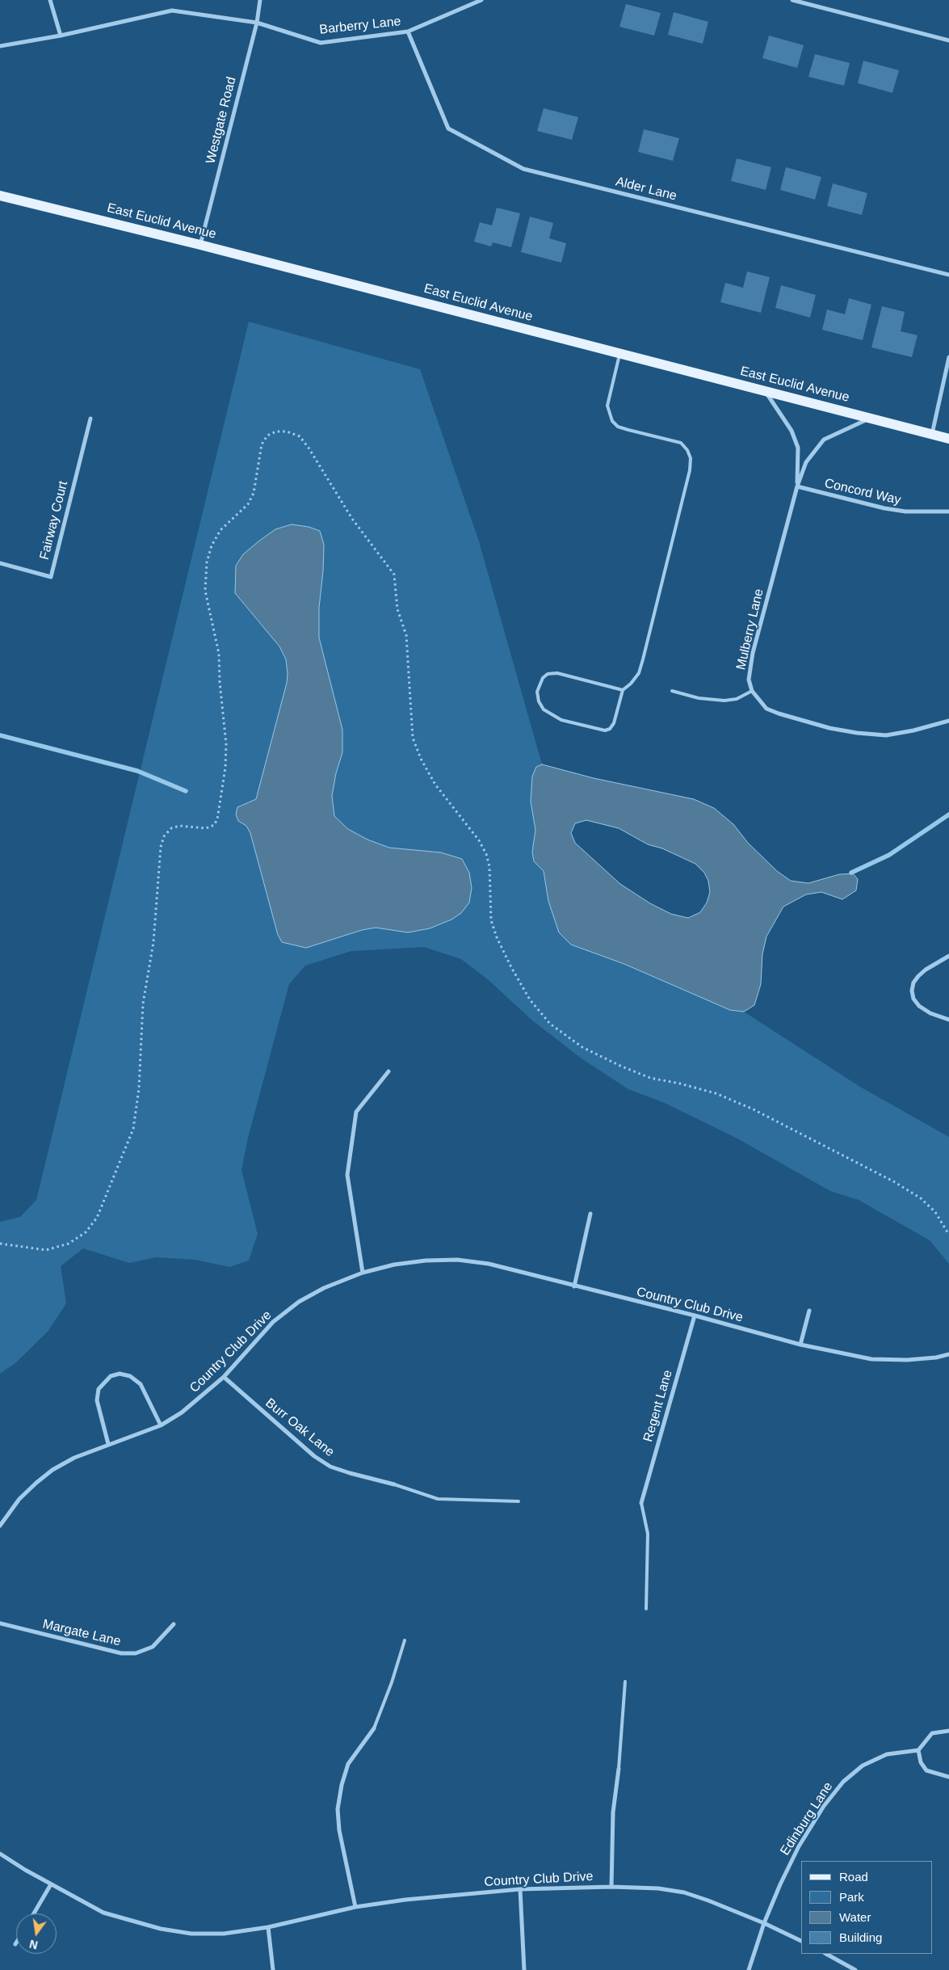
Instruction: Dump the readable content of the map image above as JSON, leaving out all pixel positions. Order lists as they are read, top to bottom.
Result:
{
  "streets": {
    "main road": ["East Euclid Avenue"],
    "street": [
      "Barberry Lane",
      "Westgate Road",
      "Alder Lane",
      "Concord Way",
      "Fairway Court",
      "Mulberry Lane",
      "Country Club Drive",
      "Regent Lane",
      "Burr Oak Lane",
      "Margate Lane",
      "Edinburg Lane"
    ]
  },
  "crossings": [
    ["Barberry Lane", "Westgate Road"],
    ["Barberry Lane", "Alder Lane"],
    ["Westgate Road", "East Euclid Avenue"],
    ["East Euclid Avenue", "Mulberry Lane"],
    ["Concord Way", "Mulberry Lane"],
    ["Country Club Drive", "Regent Lane"],
    ["Country Club Drive", "Burr Oak Lane"],
    ["Country Club Drive", "Edinburg Lane"]
  ],
  "legend": [
    "Road",
    "Park",
    "Water",
    "Building"
  ],
  "north": "bottom"
}
